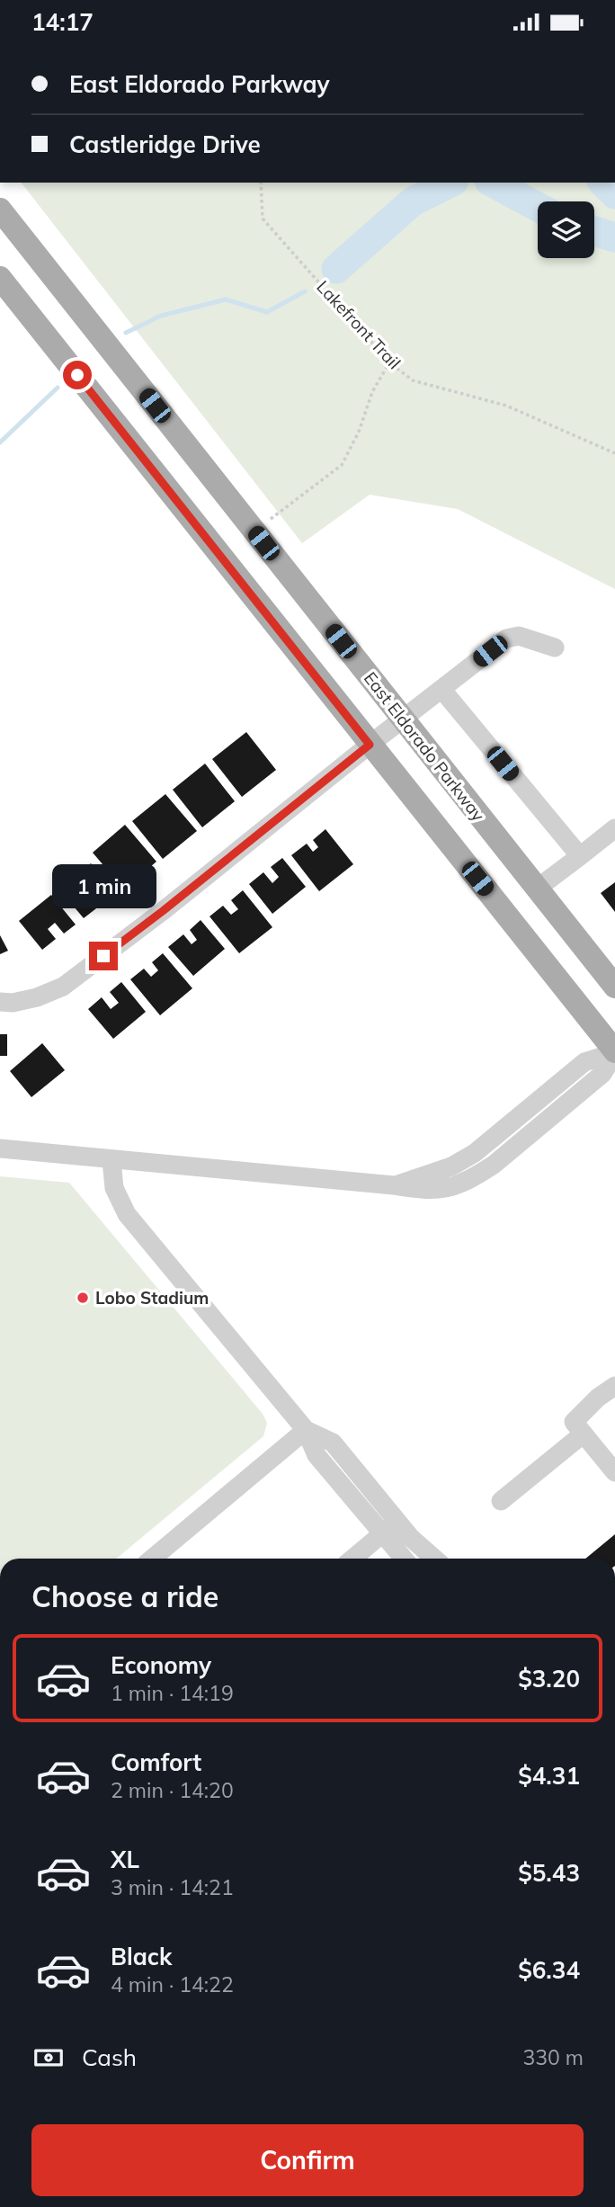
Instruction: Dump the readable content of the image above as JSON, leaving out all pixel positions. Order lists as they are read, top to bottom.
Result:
{
  "streets": {
    "main road": ["East Eldorado Parkway"],
    "path": ["Lakefront Trail"]
  },
  "places": ["Lobo Stadium"],
  "page": {
    "status": "14:17",
    "banner": ["East Eldorado Parkway", "Castleridge Drive"],
    "bubble": "1 min",
    "heading": "Choose a ride",
    "list": [
      {
        "name": "Economy",
        "note": "1 min · 14:19",
        "value": "$3.20"
      },
      {
        "name": "Comfort",
        "note": "2 min · 14:20",
        "value": "$4.31"
      },
      {
        "name": "XL",
        "note": "3 min · 14:21",
        "value": "$5.43"
      },
      {
        "name": "Black",
        "note": "4 min · 14:22",
        "value": "$6.34"
      }
    ],
    "pay": ["Cash", "330 m"],
    "buttons": "Confirm"
  }
}
